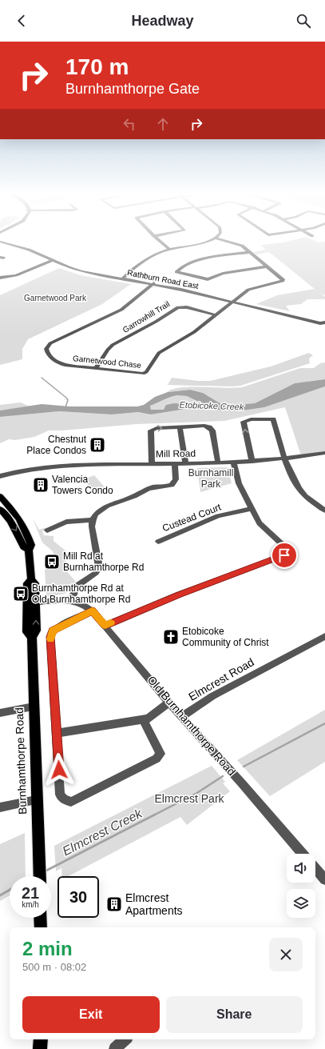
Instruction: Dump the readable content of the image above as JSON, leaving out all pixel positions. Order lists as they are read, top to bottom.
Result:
{
  "streets": {
    "main road": ["Burnhamthorpe Road"],
    "street": [
      "Rathburn Road East",
      "Garrowhill Trail",
      "Garnetwood Chase",
      "Mill Road",
      "Custead Court",
      "Elmcrest Road",
      "Old Burnhamthorpe Road"
    ]
  },
  "crossings": [
    ["Rathburn Road East", "Garnetwood Chase"],
    ["Garrowhill Trail", "Garnetwood Chase"],
    ["Elmcrest Road", "Old Burnhamthorpe Road"]
  ],
  "water": ["Etobicoke Creek", "Elmcrest Creek"],
  "parks": ["Garnetwood Park", "Burnhamill Park", "Elmcrest Park"],
  "places": {
    "building": ["Chestnut Place Condos", "Valencia Towers Condo", "Elmcrest Apartments"],
    "bus stop": ["Mill Rd at Burnhamthorpe Rd", "Burnhamthorpe Rd at Old Burnhamthorpe Rd"],
    "church": ["Etobicoke Community of Christ"]
  },
  "page": {
    "header": "Headway",
    "turn": ["170 m", "Burnhamthorpe Gate"],
    "speed": "21 km/h",
    "limit": "30",
    "heading": ["2 min", "500 m · 08:02"],
    "buttons": ["Exit", "Share"]
  }
}
